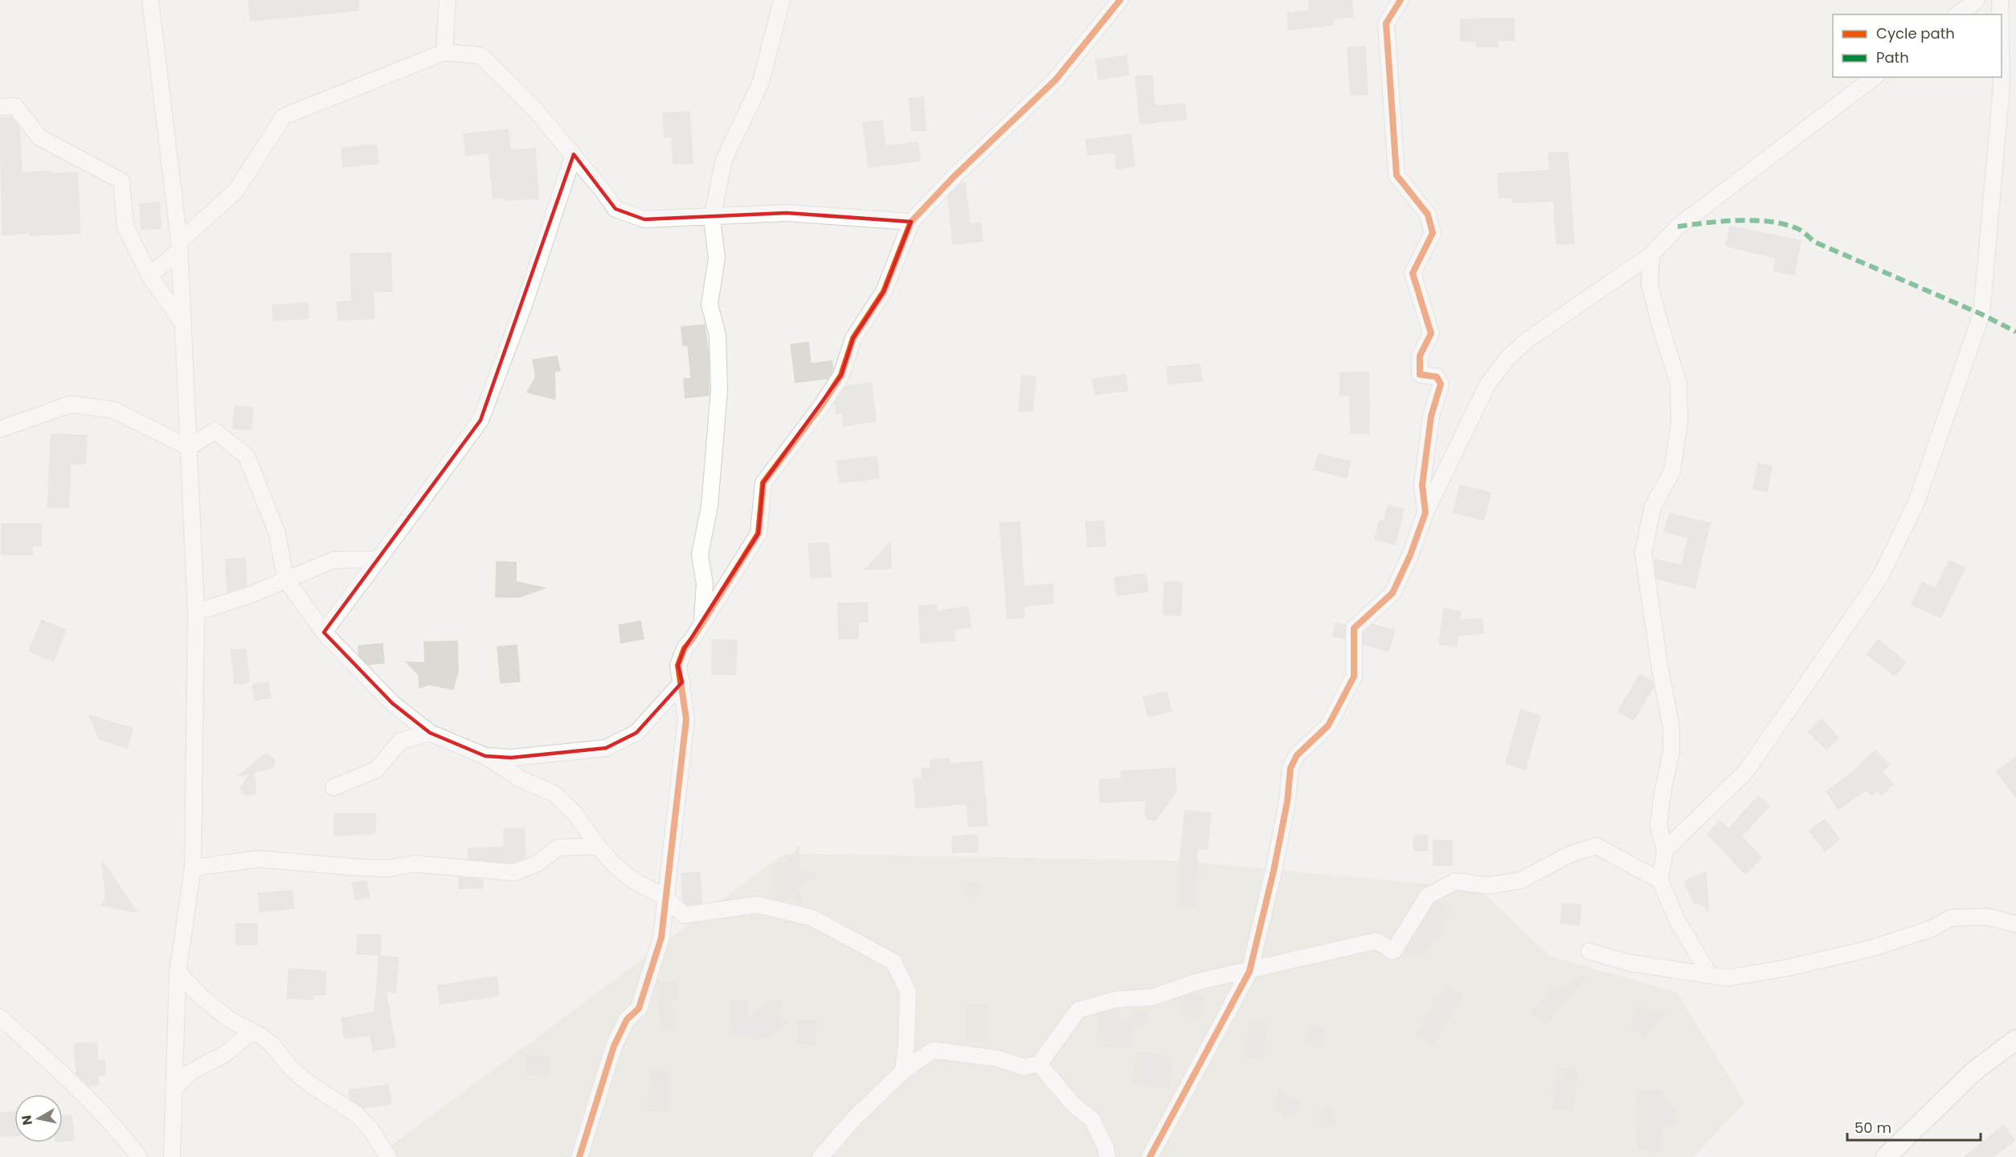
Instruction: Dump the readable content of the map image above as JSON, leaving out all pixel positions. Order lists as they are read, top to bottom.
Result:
{
  "legend": ["Cycle path", "Path"],
  "scale_bar": "50 m",
  "north": "left"
}
